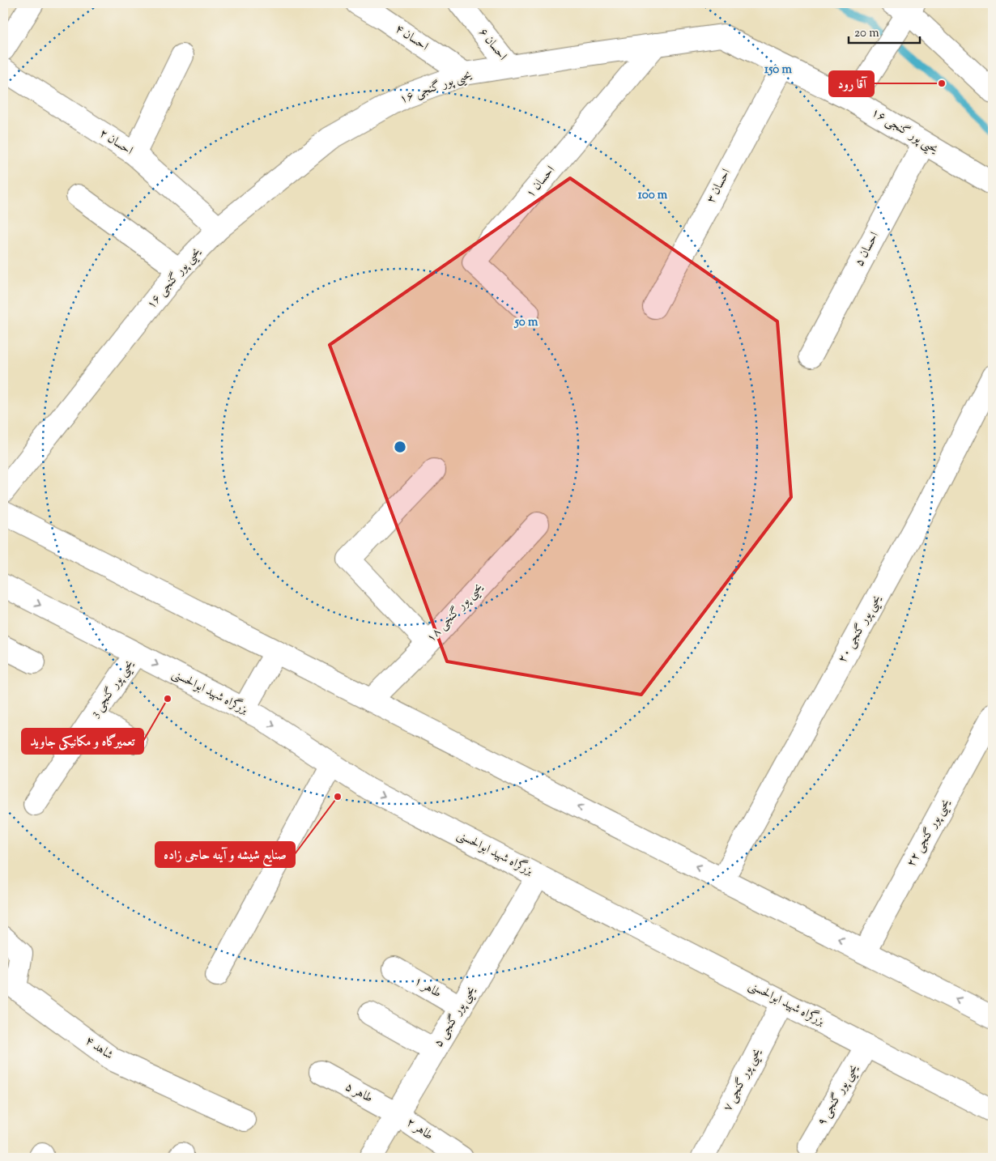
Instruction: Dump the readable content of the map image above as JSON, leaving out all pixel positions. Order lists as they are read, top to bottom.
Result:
{
  "streets": {
    "street": [
      "احسان ۴",
      "احسان ۶",
      "یحیی پور گنجی ۱۶",
      "احسان ۲",
      "احسان ۱",
      "احسان ۳",
      "احسان ۵",
      "یحیی پور گنجی ۱۸",
      "یحیی پور گنجی ۲۰",
      "یحیی پور گنجی 3",
      "بزرگراه شهید ابوالحسنی",
      "یحیی پور گنجی ۲۲",
      "طاهر ۱",
      "یحیی پور گنجی ۵",
      "شاهد ۴",
      "یحیی پور گنجی ۷",
      "طاهر ۵",
      "یحیی پور گنجی ۹",
      "طاهر ۲"
    ]
  },
  "crossings": [
    ["احسان ۴", "یحیی پور گنجی ۱۶"],
    ["احسان ۶", "یحیی پور گنجی ۱۶"],
    ["یحیی پور گنجی ۱۶", "احسان ۲"],
    ["یحیی پور گنجی ۱۶", "احسان ۱"],
    ["یحیی پور گنجی ۱۶", "احسان ۳"],
    ["یحیی پور گنجی ۱۶", "احسان ۵"],
    ["یحیی پور گنجی 3", "بزرگراه شهید ابوالحسنی"],
    ["بزرگراه شهید ابوالحسنی", "یحیی پور گنجی ۵"],
    ["بزرگراه شهید ابوالحسنی", "یحیی پور گنجی ۷"],
    ["بزرگراه شهید ابوالحسنی", "یحیی پور گنجی ۹"],
    ["طاهر ۱", "یحیی پور گنجی ۵"],
    ["یحیی پور گنجی ۵", "طاهر ۵"],
    ["یحیی پور گنجی ۵", "طاهر ۲"],
    ["طاهر ۵", "طاهر ۲"]
  ],
  "places": ["آقا رود", "تعمیرگاه و مکانیکی جاوید", "صنایع شیشه و آینه حاجی زاده"],
  "scale_bar": "20 m",
  "rings": ["150 m", "100 m", "50 m"]
}
